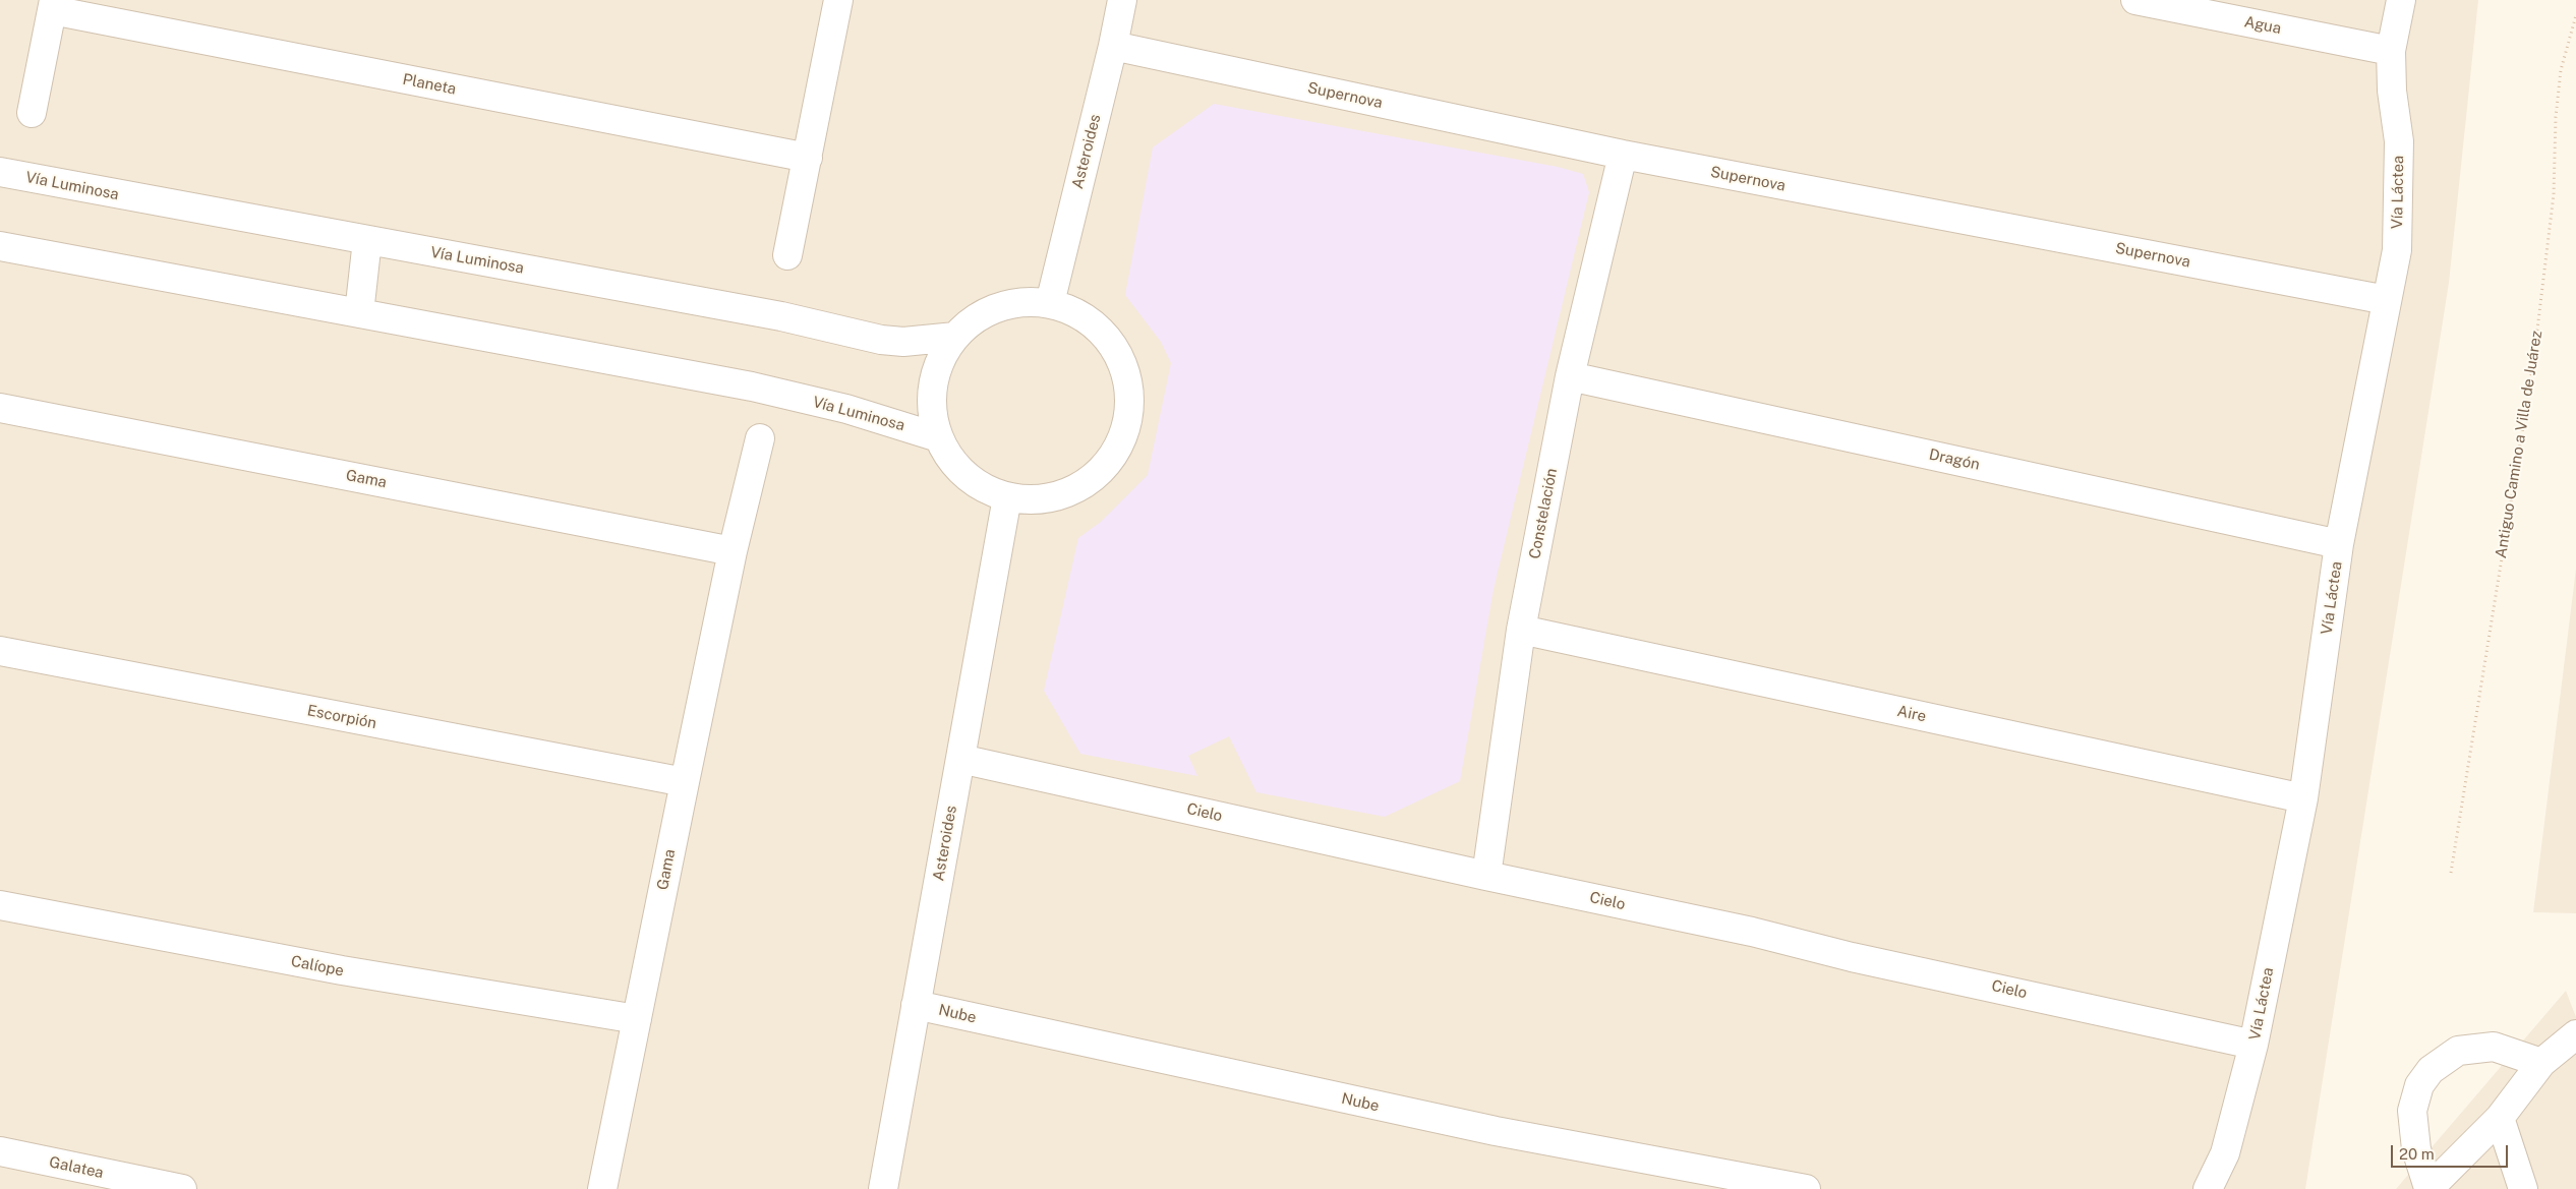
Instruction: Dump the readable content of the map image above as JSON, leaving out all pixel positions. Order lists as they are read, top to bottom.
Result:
{
  "streets": {
    "street": [
      "Agua",
      "Planeta",
      "Supernova",
      "Asteroides",
      "Vía Luminosa",
      "Vía Láctea",
      "Dragón",
      "Gama",
      "Constelación",
      "Aire",
      "Escorpión",
      "Cielo",
      "Calíope",
      "Nube",
      "Galatea"
    ],
    "path": ["Antiguo Camino a Villa de Juárez"]
  },
  "crossings": [
    ["Agua", "Vía Láctea"],
    ["Supernova", "Asteroides"],
    ["Supernova", "Vía Láctea"],
    ["Supernova", "Constelación"],
    ["Asteroides", "Cielo"],
    ["Asteroides", "Nube"],
    ["Vía Láctea", "Dragón"],
    ["Vía Láctea", "Aire"],
    ["Vía Láctea", "Cielo"],
    ["Dragón", "Constelación"],
    ["Gama", "Escorpión"],
    ["Gama", "Calíope"],
    ["Constelación", "Aire"],
    ["Constelación", "Cielo"]
  ],
  "scale_bar": "20 m"
}
